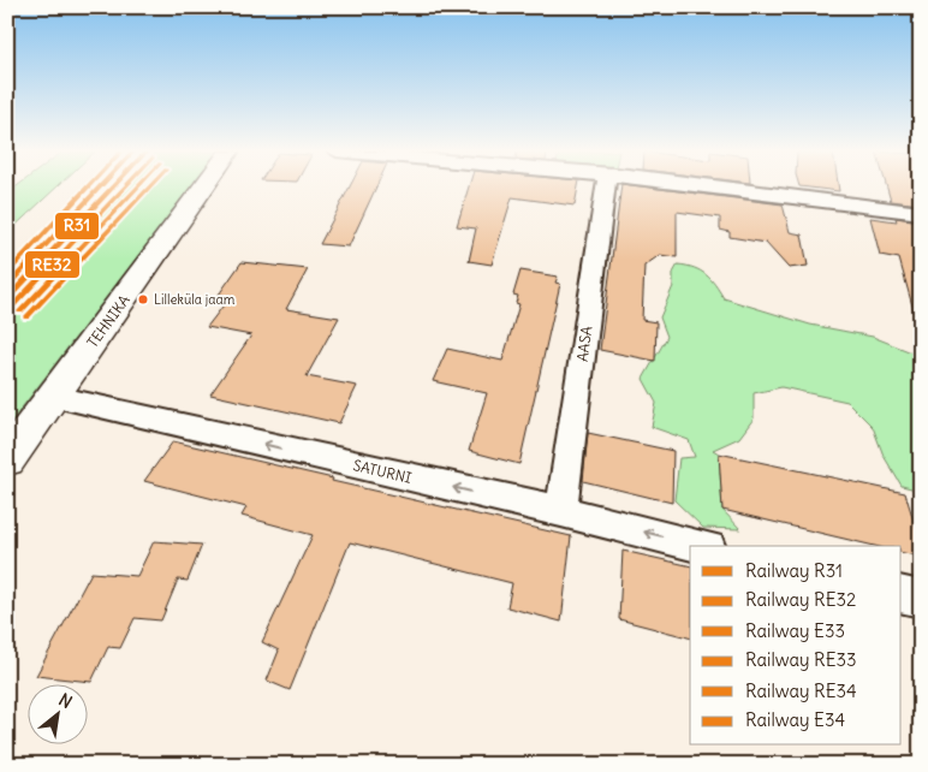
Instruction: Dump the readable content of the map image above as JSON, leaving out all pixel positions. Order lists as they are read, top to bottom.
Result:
{
  "streets": {
    "main road": ["TEHNIKA"],
    "street": ["AASA", "SATURNI"]
  },
  "crossings": [
    ["TEHNIKA", "SATURNI"],
    ["AASA", "SATURNI"]
  ],
  "one_way": ["SATURNI"],
  "places": ["Lilleküla jaam"],
  "lines": [
    "rail line R31",
    "rail line RE32",
    "rail line E33",
    "rail line RE33",
    "rail line RE34",
    "rail line E34"
  ],
  "legend": [
    "Railway R31",
    "Railway RE32",
    "Railway E33",
    "Railway RE33",
    "Railway RE34",
    "Railway E34"
  ],
  "north": "top right"
}
